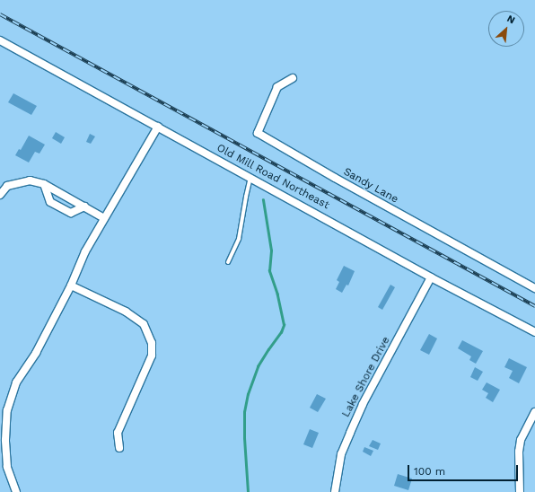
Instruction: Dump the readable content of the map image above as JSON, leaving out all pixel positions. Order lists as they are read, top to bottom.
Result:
{
  "streets": {
    "street": ["Old Mill Road Northeast", "Sandy Lane", "Lake Shore Drive"]
  },
  "crossings": [
    ["Old Mill Road Northeast", "Lake Shore Drive"]
  ],
  "scale_bar": "100 m",
  "north": "top right"
}
